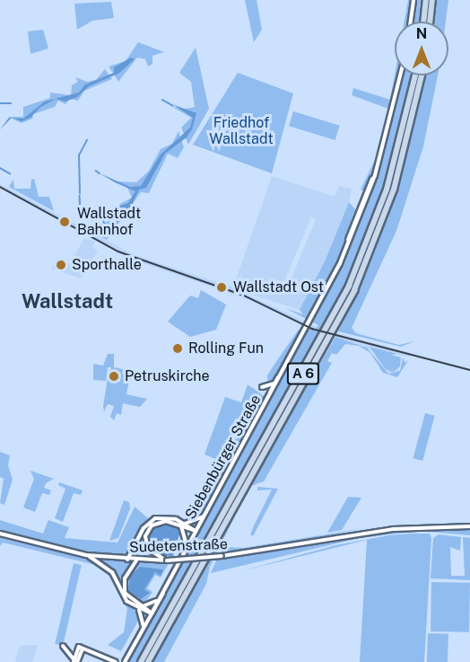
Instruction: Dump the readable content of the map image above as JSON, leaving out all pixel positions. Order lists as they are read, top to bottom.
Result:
{
  "streets": {
    "highway": ["A 6"],
    "main road": ["Siebenbürger Straße", "Sudetenstraße"]
  },
  "districts": ["Wallstadt"],
  "parks": ["Friedhof Wallstadt"],
  "places": [
    "Wallstadt Bahnhof",
    "Sporthalle",
    "Wallstadt Ost",
    "Rolling Fun",
    "Petruskirche"
  ],
  "north": "top"
}
